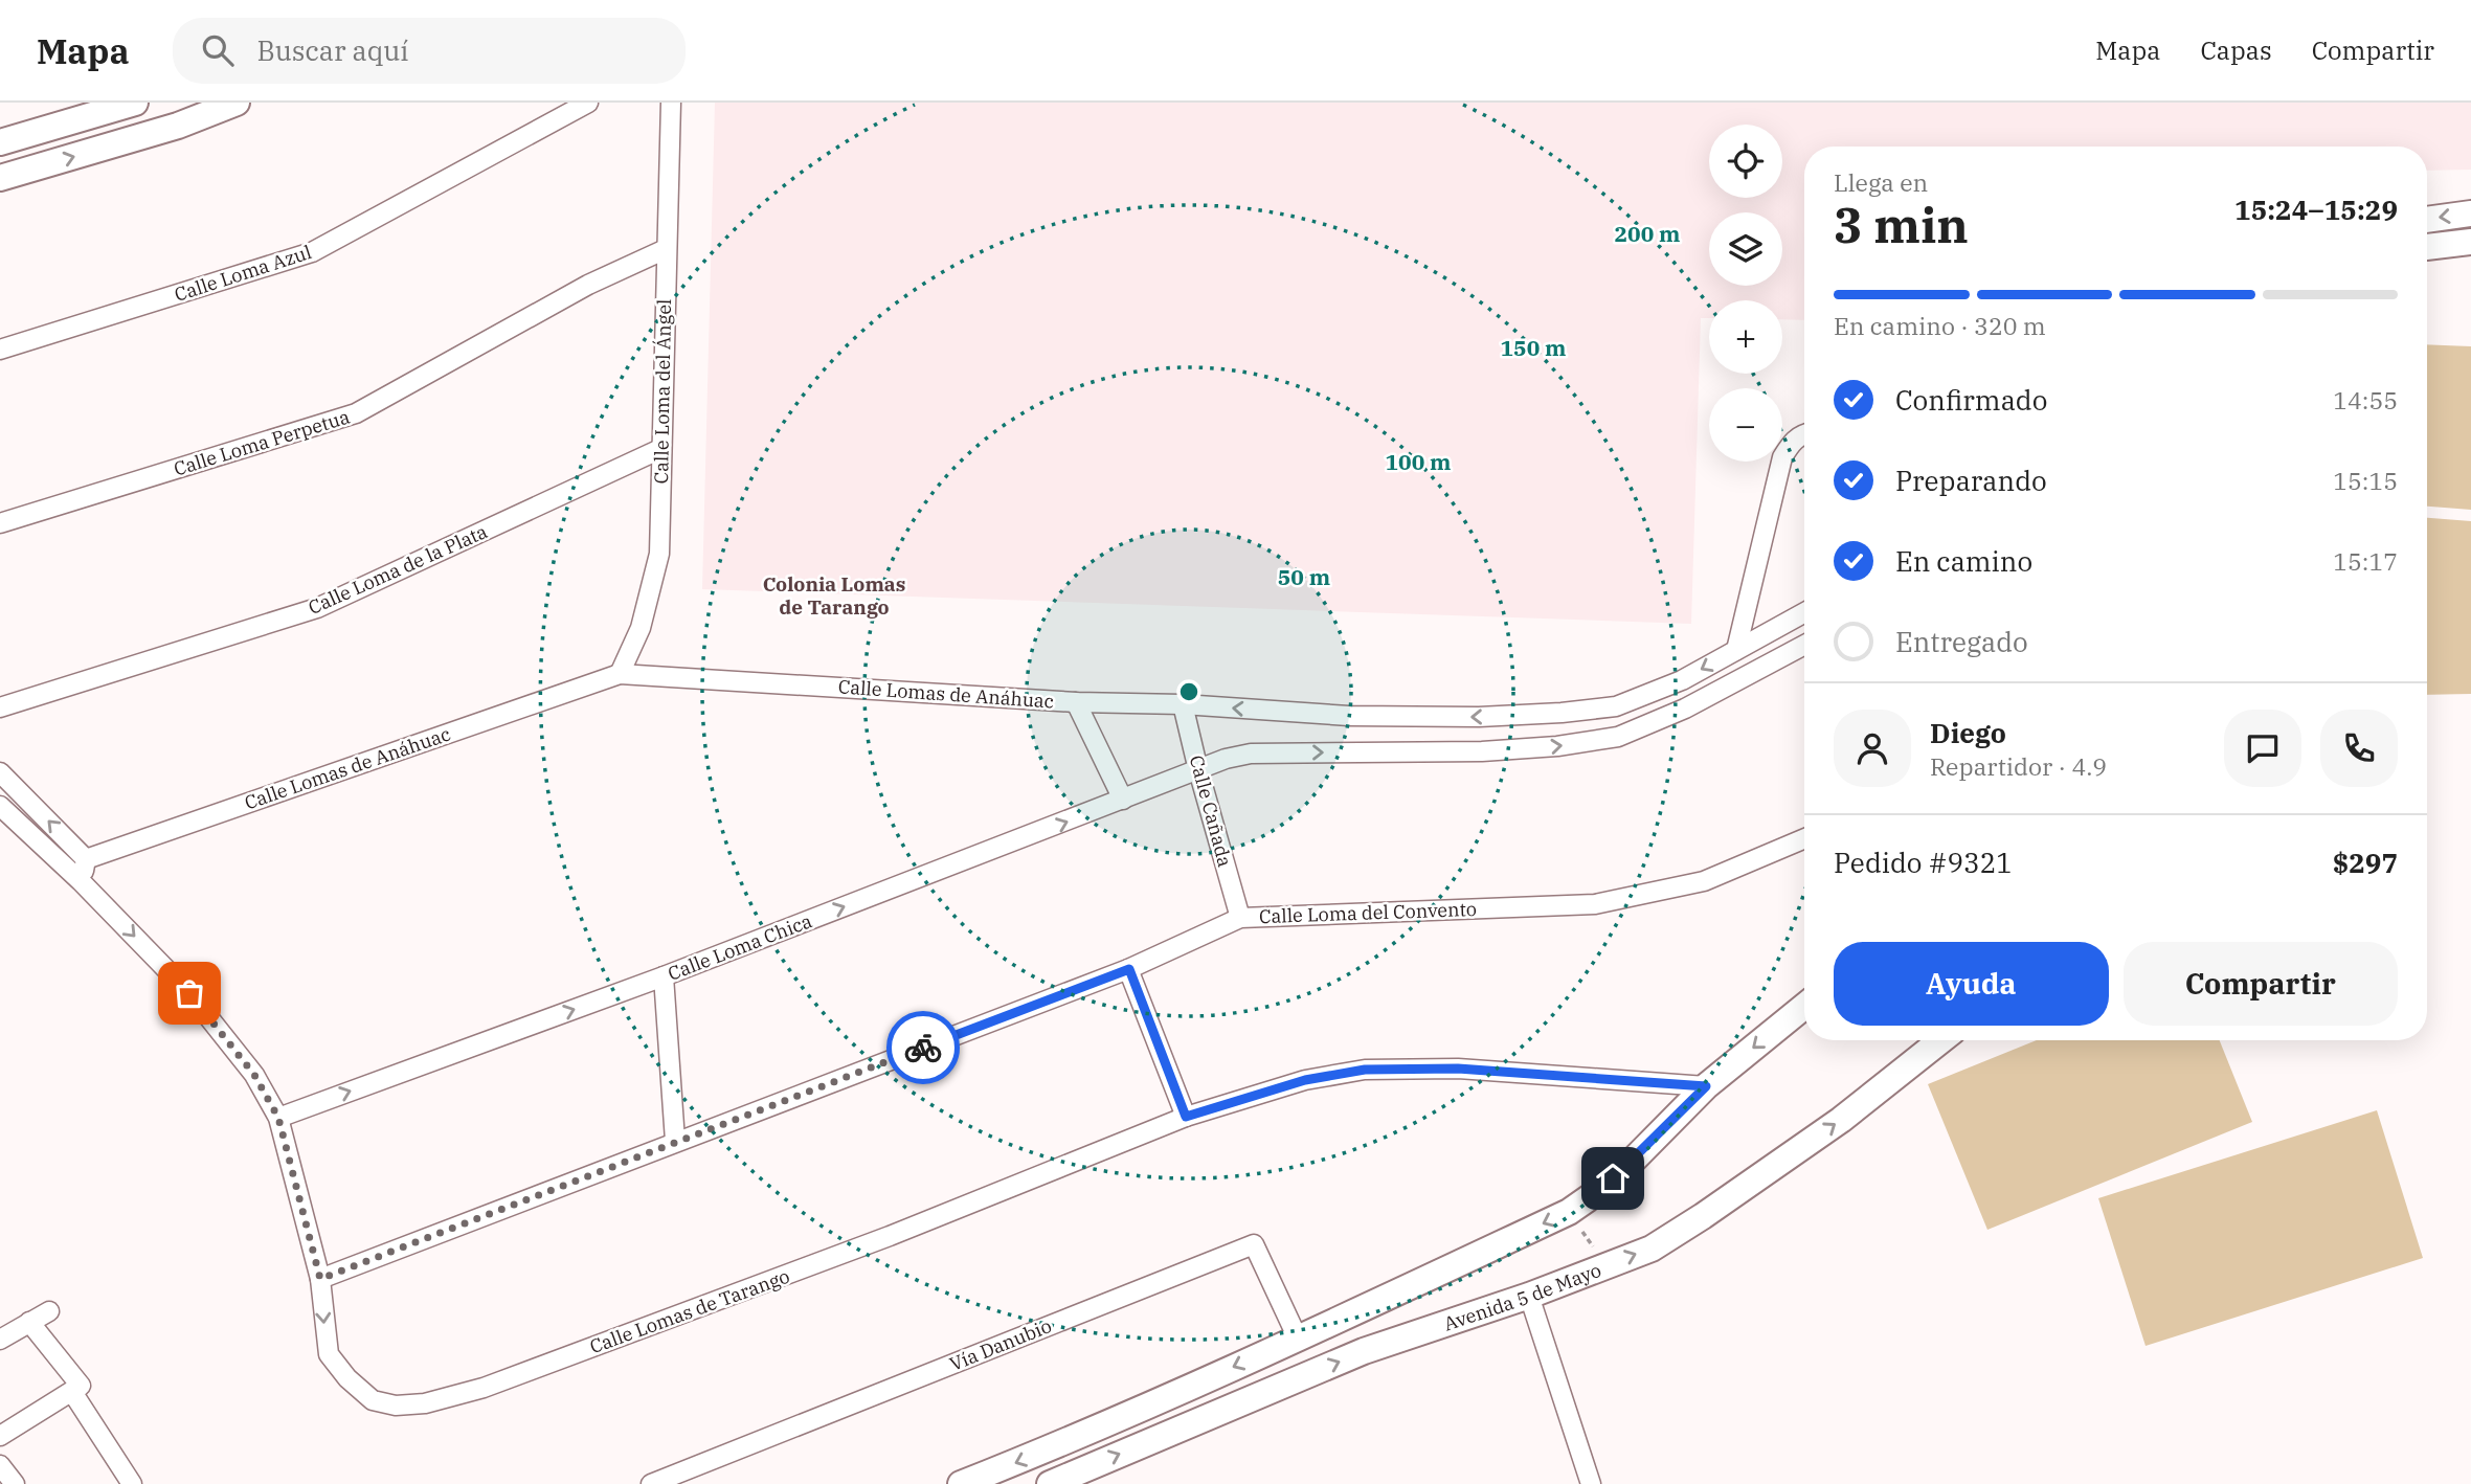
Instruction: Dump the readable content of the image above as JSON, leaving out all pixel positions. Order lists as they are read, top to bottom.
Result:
{
  "streets": {
    "main road": ["Avenida 5 de Mayo"],
    "street": [
      "Calle Loma Azul",
      "Calle Loma del Ángel",
      "Calle Loma Perpetua",
      "Calle Loma de la Plata",
      "Calle Lomas de Anáhuac",
      "Calle Cañada",
      "Calle Loma del Convento",
      "Calle Loma Chica",
      "Calle Lomas de Tarango",
      "Vía Danubio"
    ]
  },
  "crossings": [
    ["Calle Loma del Ángel", "Calle Loma Perpetua"],
    ["Calle Loma del Ángel", "Calle Loma de la Plata"],
    ["Calle Loma del Ángel", "Calle Lomas de Anáhuac"],
    ["Calle Lomas de Anáhuac", "Calle Cañada"],
    ["Calle Cañada", "Calle Loma del Convento"],
    ["Calle Cañada", "Calle Loma Chica"],
    ["Calle Loma del Convento", "Calle Lomas de Tarango"],
    ["Calle Loma Chica", "Calle Lomas de Tarango"]
  ],
  "one_way": ["Calle Loma Chica", "Calle Lomas de Tarango"],
  "districts": ["Colonia Lomas de Tarango"],
  "page": {
    "header": "Mapa",
    "search": "Buscar aquí",
    "nav": ["Mapa", "Capas", "Compartir"],
    "map_buttons": ["+", "−"],
    "heading": ["3 min", "Llega en", "15:24–15:29"],
    "panel": [
      "Diego",
      "Repartidor · 4.9",
      "Pedido #9321",
      "$297"
    ],
    "bar": "En camino · 320 m",
    "list": [
      ["Confirmado", "14:55"],
      ["Preparando", "15:15"],
      ["En camino", "15:17"],
      "Entregado"
    ],
    "buttons": ["Ayuda", "Compartir"]
  },
  "rings": [
    "200 m",
    "150 m",
    "100 m",
    "50 m"
  ]
}
